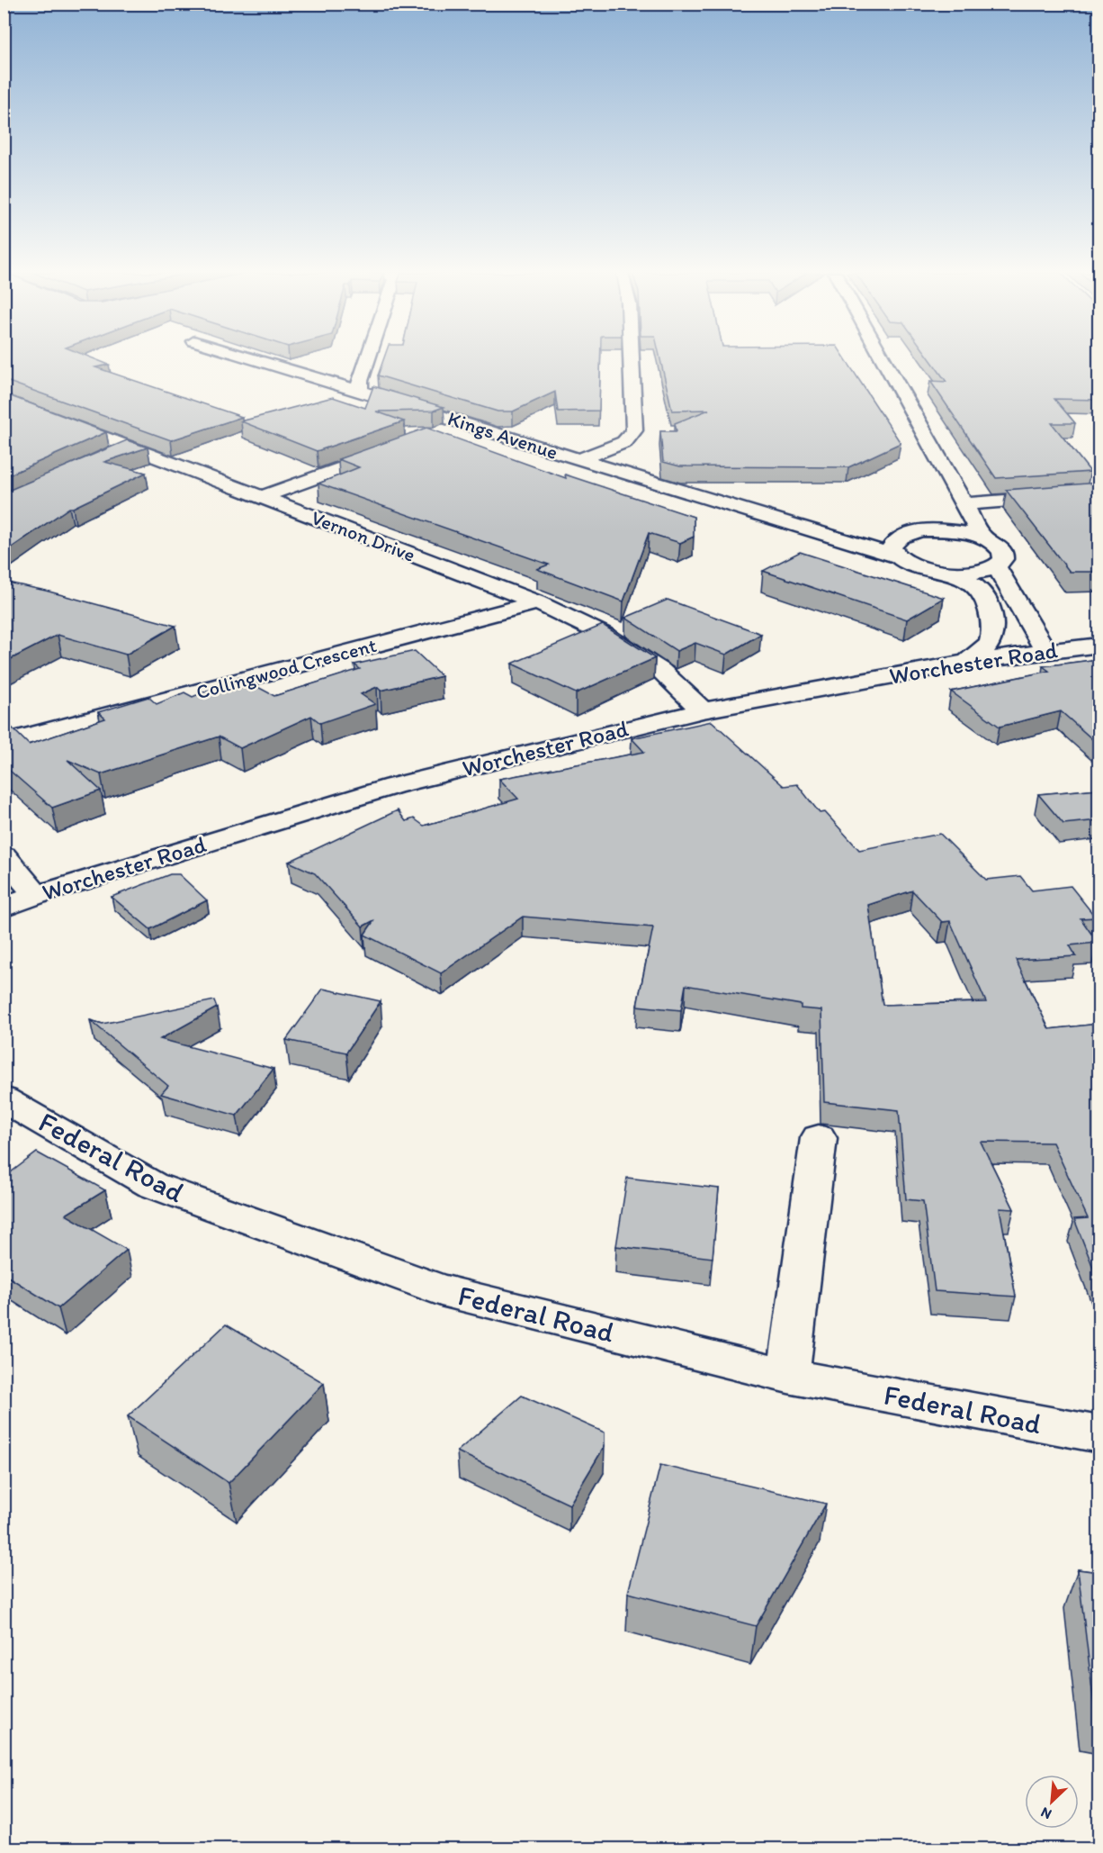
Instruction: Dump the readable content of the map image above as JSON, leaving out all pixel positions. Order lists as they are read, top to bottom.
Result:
{
  "streets": {
    "street": [
      "Kings Avenue",
      "Vernon Drive",
      "Worchester Road",
      "Collingwood Crescent",
      "Federal Road"
    ]
  },
  "crossings": [
    ["Vernon Drive", "Worchester Road"],
    ["Vernon Drive", "Collingwood Crescent"]
  ],
  "north": "bottom left"
}
